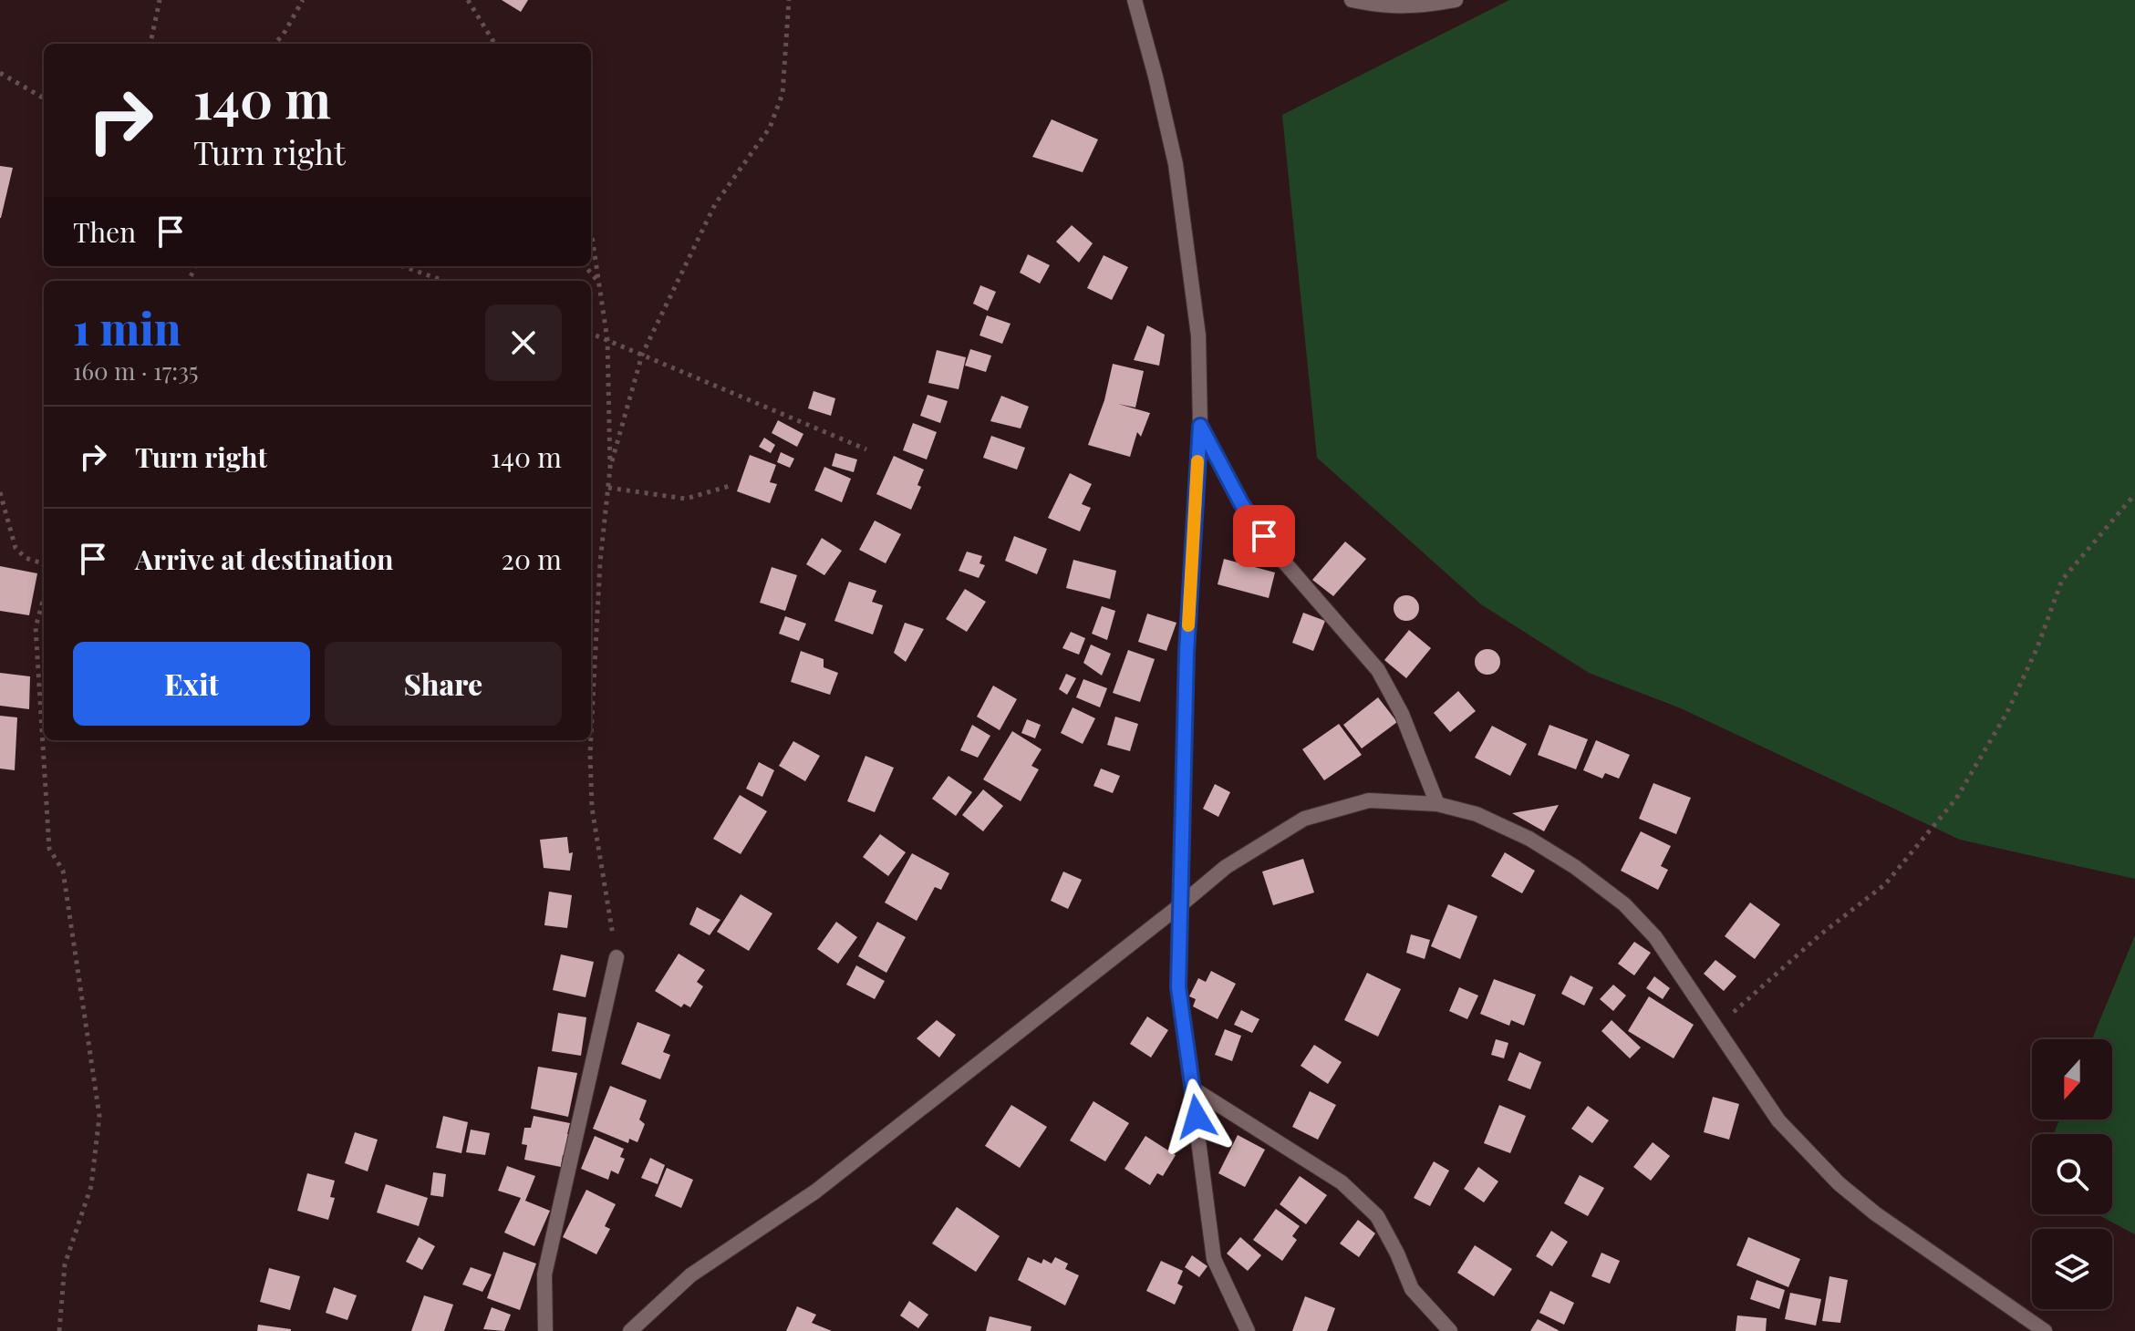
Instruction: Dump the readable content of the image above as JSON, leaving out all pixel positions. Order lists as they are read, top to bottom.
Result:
{
  "north": "bottom",
  "page": {
    "turn": ["140 m", "Turn right"],
    "then": "Then",
    "heading": ["1 min", "160 m · 17:35"],
    "list": [
      {
        "name": "Turn right",
        "value": "140 m"
      },
      {
        "name": "Arrive at destination",
        "value": "20 m"
      }
    ],
    "buttons": ["Exit", "Share"]
  }
}
